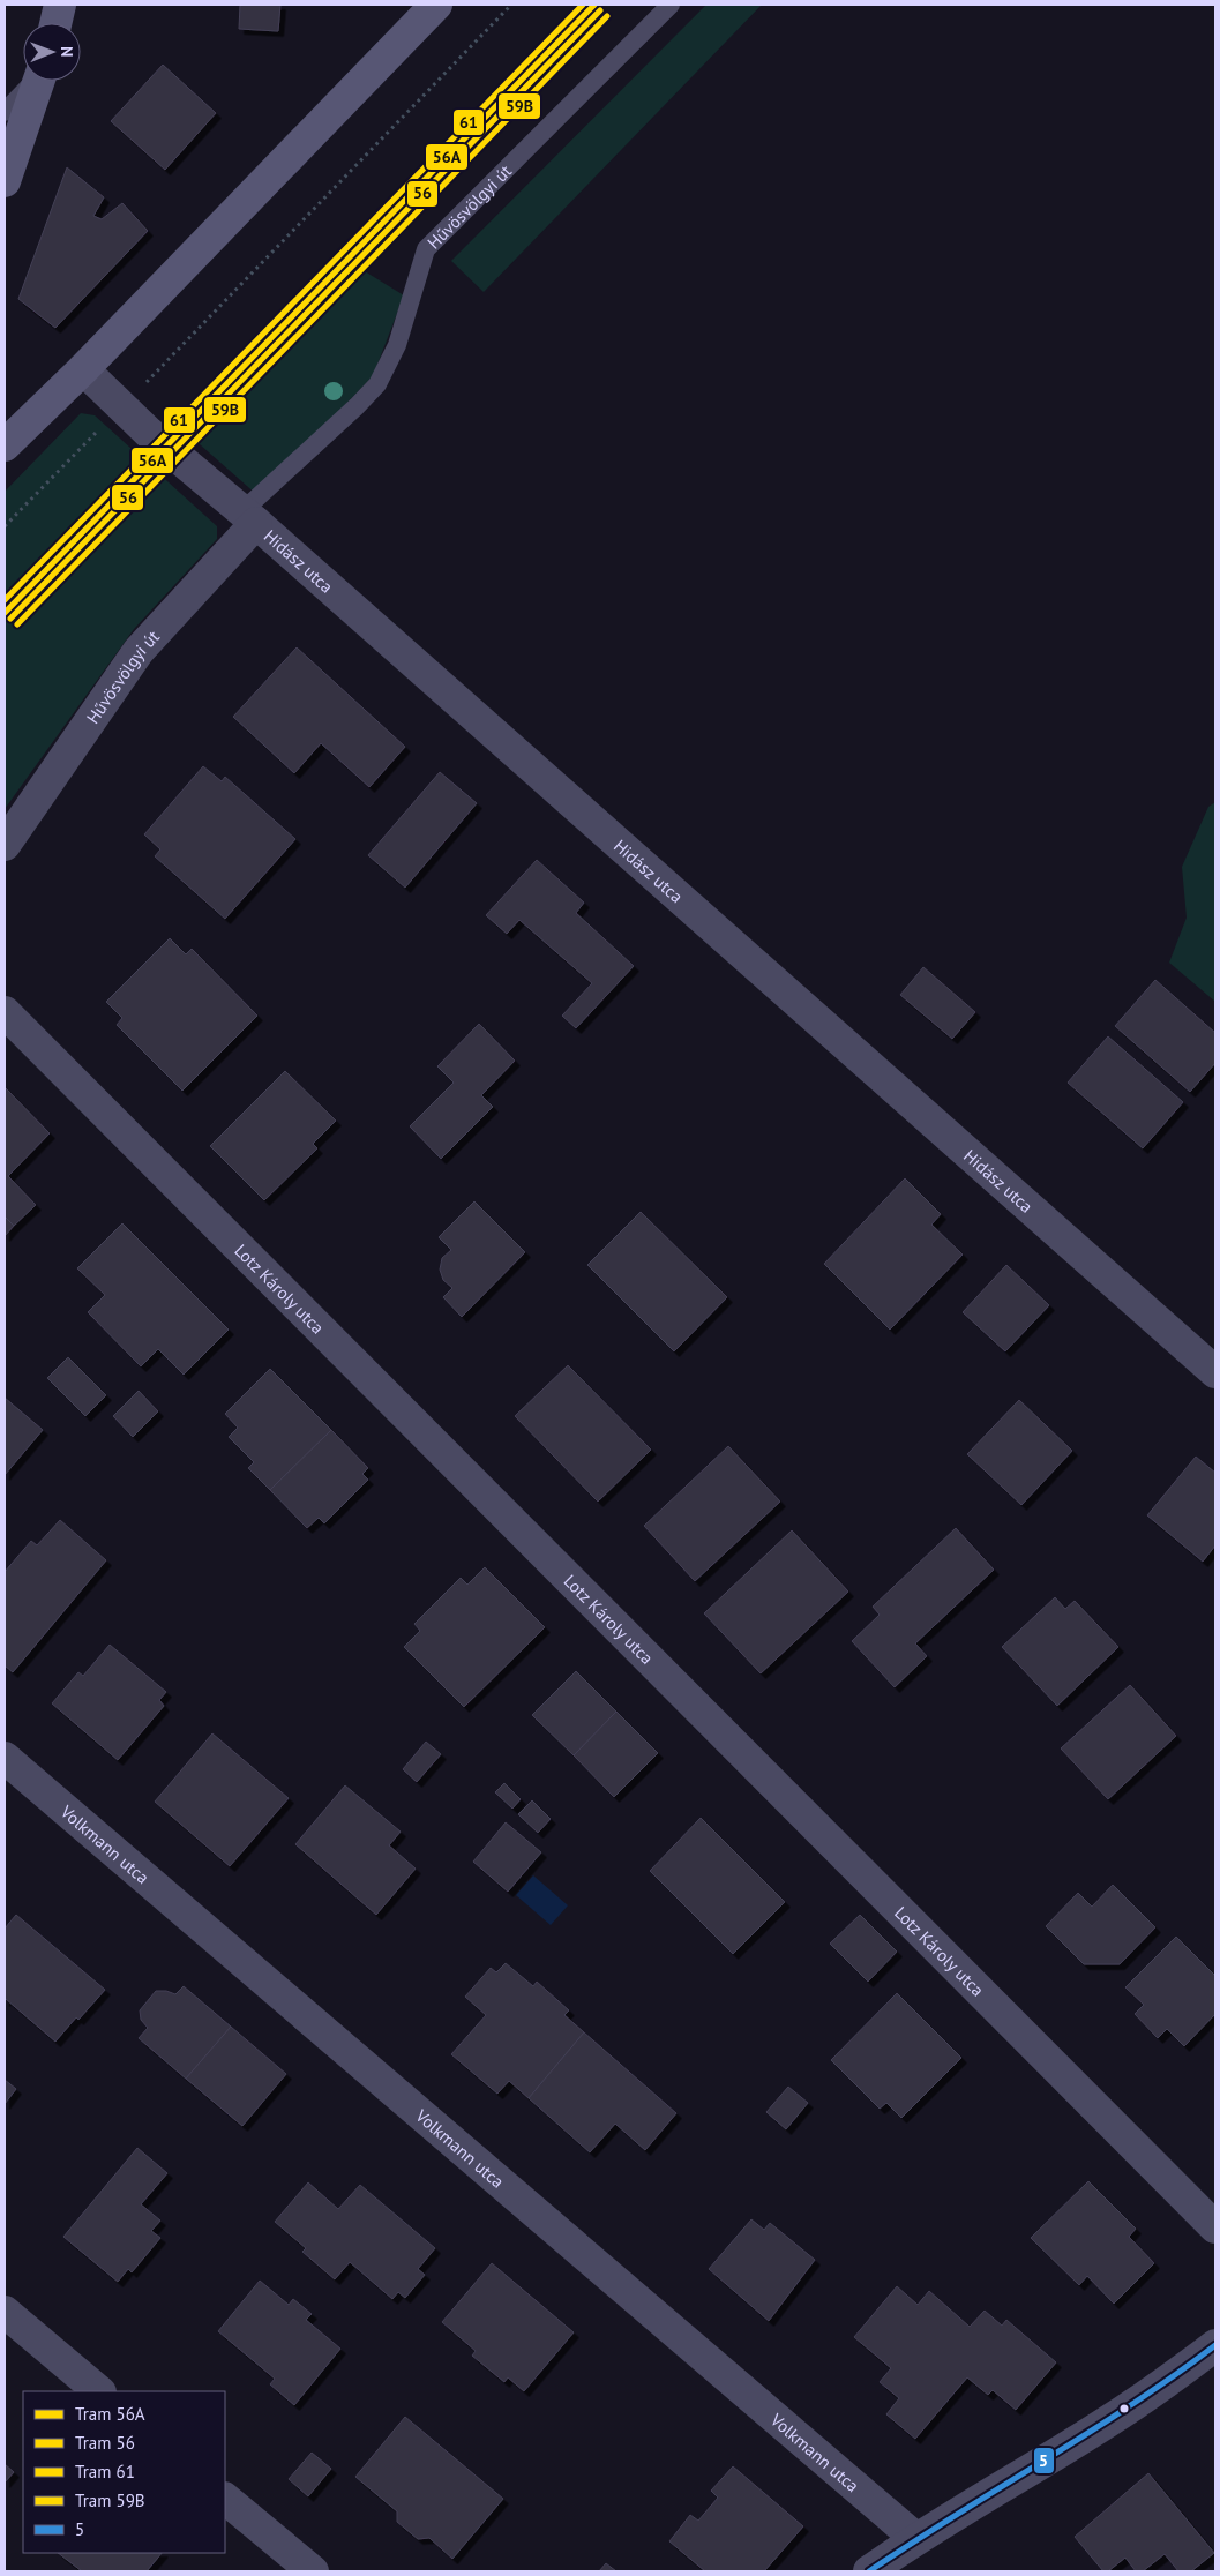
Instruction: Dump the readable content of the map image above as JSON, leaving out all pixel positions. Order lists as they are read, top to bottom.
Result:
{
  "streets": {
    "street": [
      "Hűvösvölgyi út",
      "Hidász utca",
      "Lotz Károly utca",
      "Volkmann utca"
    ]
  },
  "crossings": [
    ["Hűvösvölgyi út", "Hidász utca"]
  ],
  "lines": [
    "tram line 56A",
    "tram line 61",
    "tram line 56",
    "tram line 59B",
    "transit line 5"
  ],
  "legend": [
    "Tram 56A",
    "Tram 56",
    "Tram 61",
    "Tram 59B",
    "5"
  ],
  "north": "right"
}
